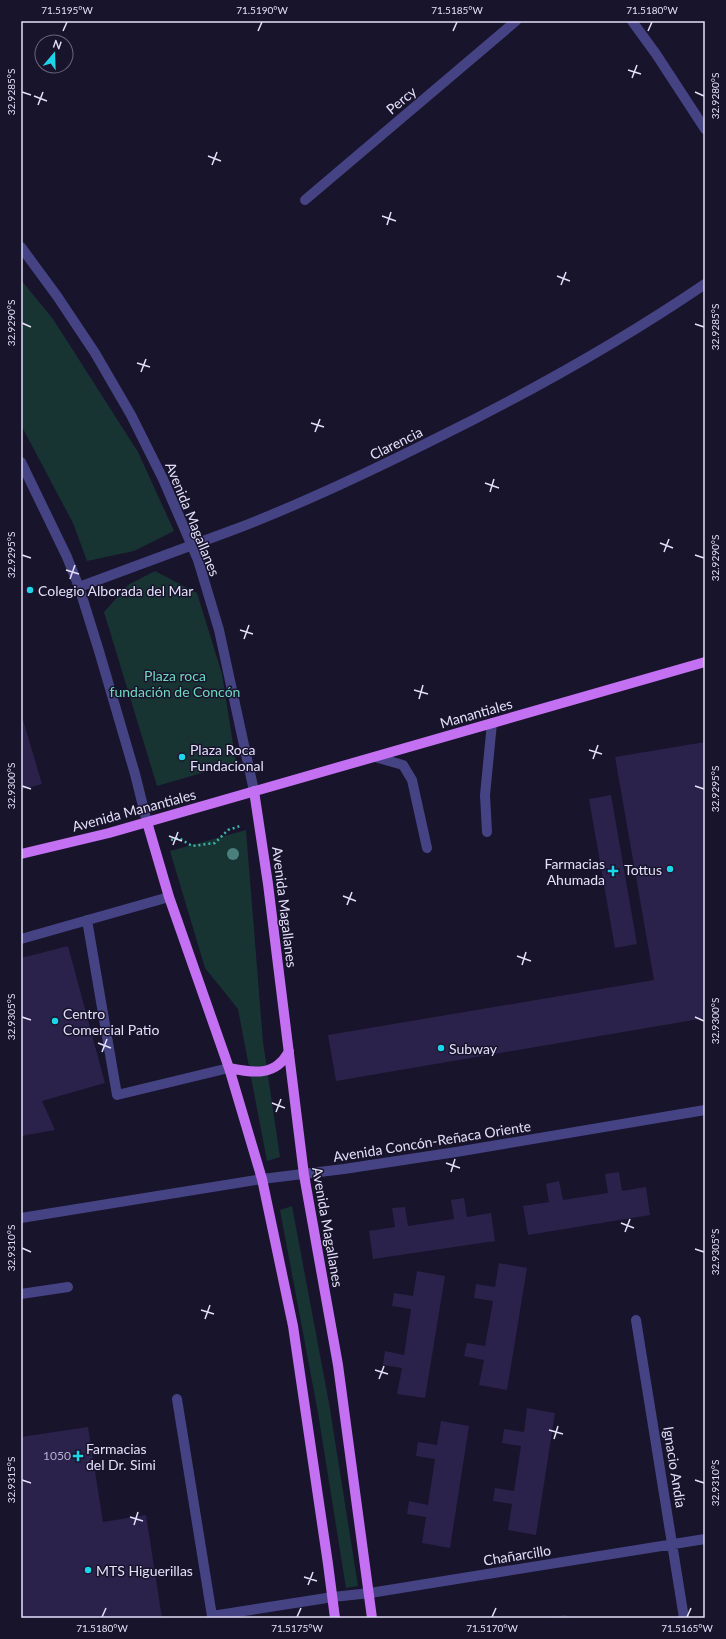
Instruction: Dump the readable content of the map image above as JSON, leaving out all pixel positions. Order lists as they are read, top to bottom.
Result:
{
  "streets": {
    "main road": ["Avenida Magallanes", "Manantiales", "Avenida Manantiales"],
    "street": [
      "Percy",
      "Clarencia",
      "Avenida Concón-Reñaca Oriente",
      "Ignacio Andía",
      "Chañarcillo"
    ]
  },
  "crossings": [
    ["Clarencia", "Avenida Magallanes"],
    ["Avenida Magallanes", "Manantiales"],
    ["Avenida Magallanes", "Avenida Manantiales"],
    ["Avenida Magallanes", "Avenida Concón-Reñaca Oriente"],
    ["Avenida Magallanes", "Chañarcillo"],
    ["Manantiales", "Avenida Manantiales"],
    ["Ignacio Andía", "Chañarcillo"]
  ],
  "parks": ["Plaza roca fundación de Concón"],
  "places": {
    "other": [
      "Colegio Alborada del Mar",
      "Plaza Roca Fundacional",
      "Tottus",
      "Centro Comercial Patio",
      "Subway",
      "MTS Higuerillas"
    ],
    "health": ["Farmacias Ahumada", "Farmacias del Dr. Simi"]
  },
  "house_numbers": ["1050"],
  "north": "top",
  "coordinates": [
    "71.5195°W",
    "71.5190°W",
    "71.5185°W",
    "71.5180°W",
    "32.9285°S",
    "32.9280°S",
    "32.9290°S",
    "32.9295°S",
    "32.9300°S",
    "32.9305°S",
    "32.9310°S",
    "32.9315°S",
    "71.5175°W",
    "71.5170°W",
    "71.5165°W"
  ]
}
